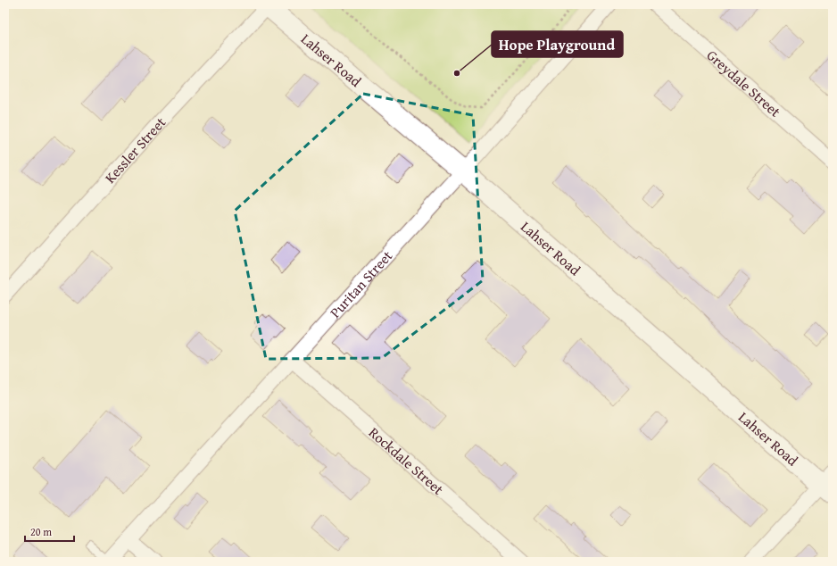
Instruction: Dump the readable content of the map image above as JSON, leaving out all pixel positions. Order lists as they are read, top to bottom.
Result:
{
  "streets": {
    "main road": ["Lahser Road"],
    "street": [
      "Greydale Street",
      "Kessler Street",
      "Puritan Street",
      "Rockdale Street"
    ]
  },
  "crossings": [
    ["Lahser Road", "Kessler Street"],
    ["Lahser Road", "Puritan Street"],
    ["Puritan Street", "Rockdale Street"]
  ],
  "places": ["Hope Playground"],
  "scale_bar": "20 m"
}
